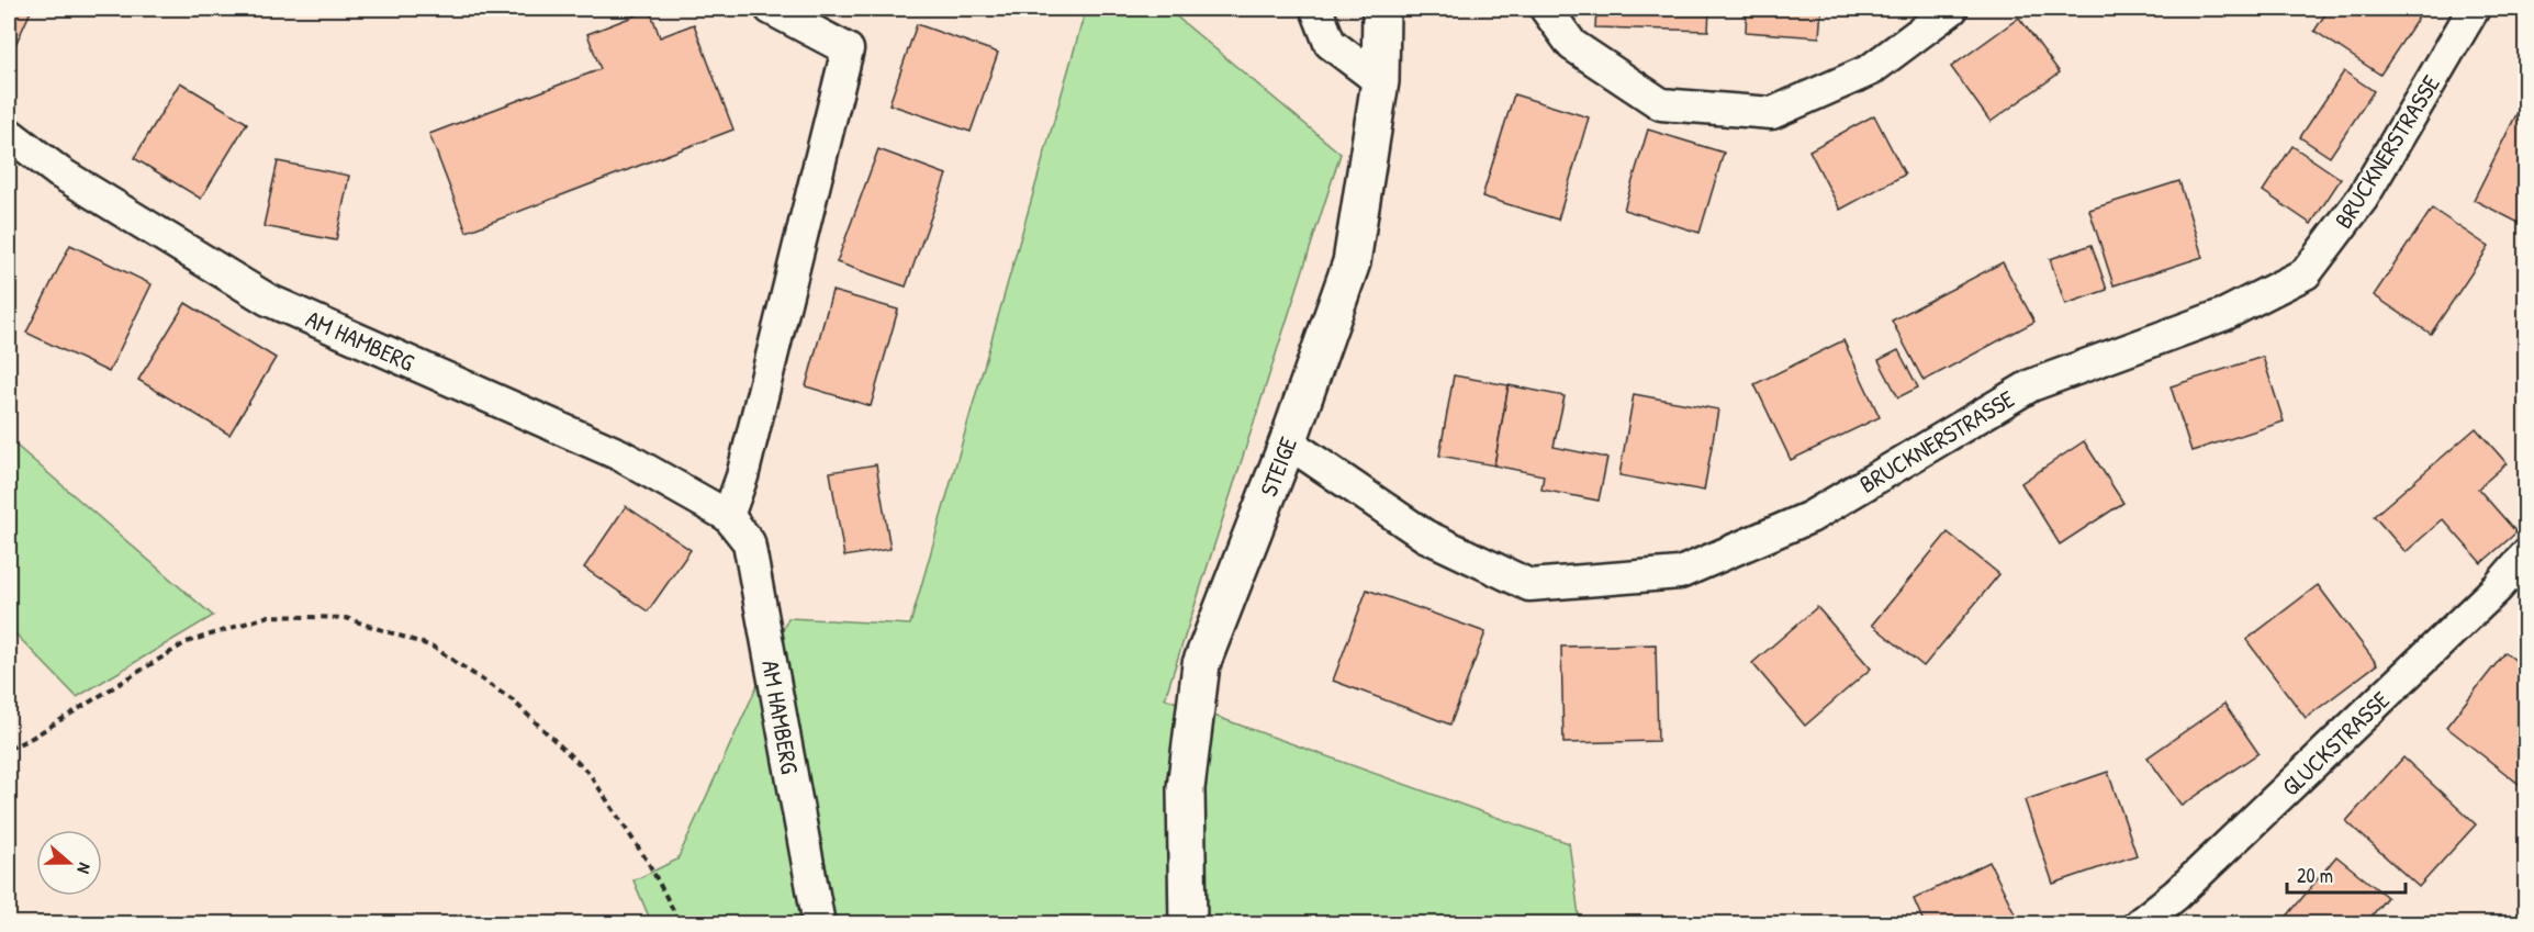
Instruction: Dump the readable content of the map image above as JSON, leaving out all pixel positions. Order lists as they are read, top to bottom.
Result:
{
  "streets": {
    "street": [
      "BRUCKNERSTRASSE",
      "AM HAMBERG",
      "STEIGE",
      "GLUCKSTRASSE"
    ]
  },
  "crossings": [
    ["BRUCKNERSTRASSE", "STEIGE"]
  ],
  "scale_bar": "20 m",
  "north": "right"
}
